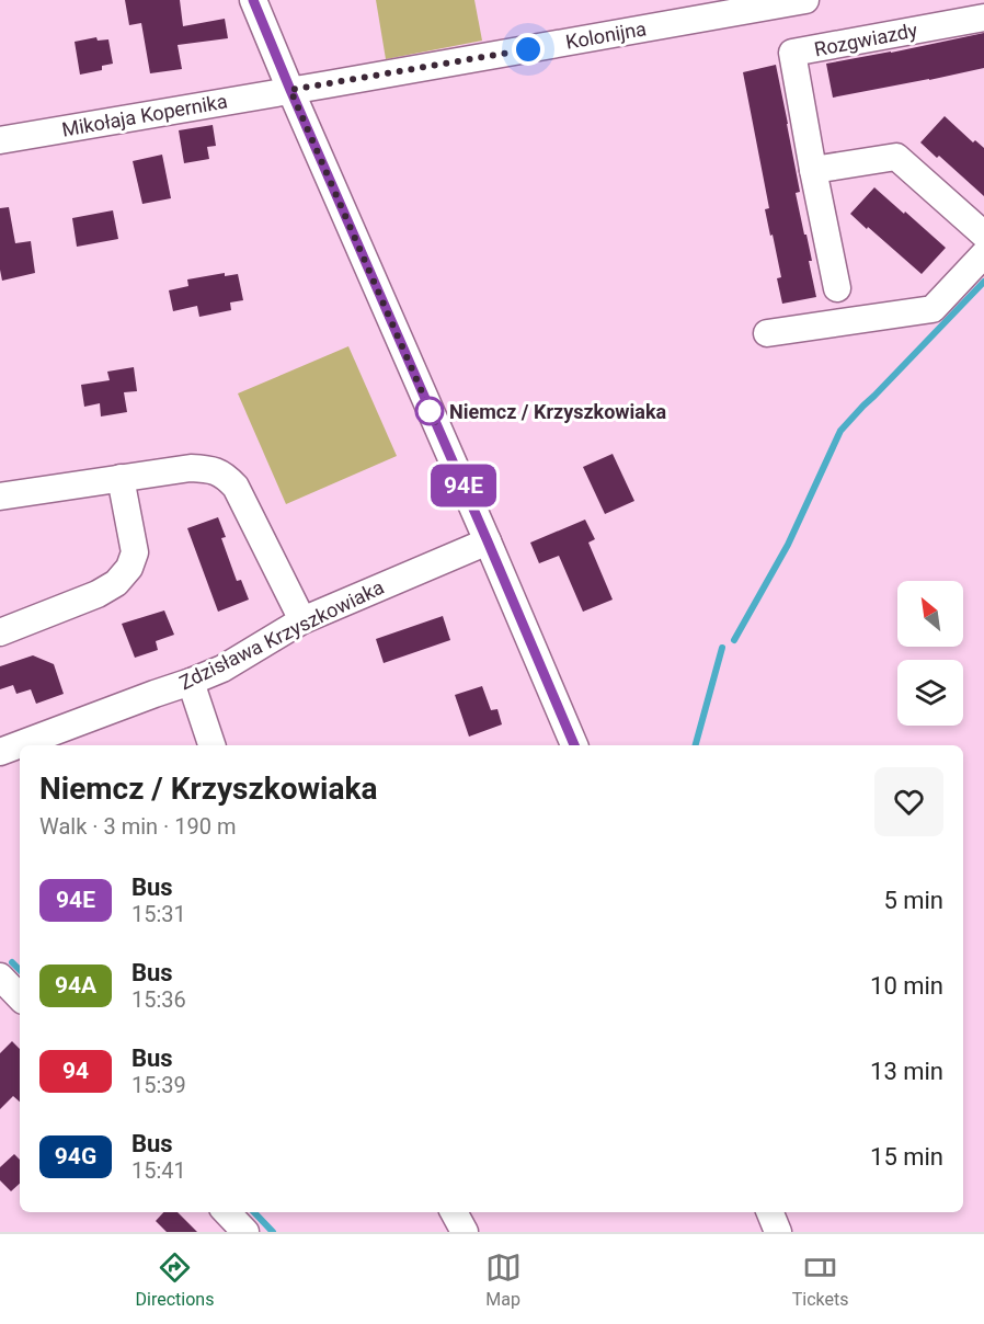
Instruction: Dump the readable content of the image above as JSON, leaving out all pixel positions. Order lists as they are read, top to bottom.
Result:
{
  "streets": {
    "street": [
      "Kolonijna",
      "Rozgwiazdy",
      "Mikołaja Kopernika",
      "Zdzisława Krzyszkowiaka"
    ]
  },
  "crossings": [
    ["Kolonijna", "Mikołaja Kopernika"]
  ],
  "places": ["Niemcz / Krzyszkowiaka"],
  "lines": ["bus line 94E"],
  "north": "top left",
  "page": {
    "on_map": "94E",
    "heading": ["Niemcz / Krzyszkowiaka", "Walk · 3 min · 190 m"],
    "list": [
      {
        "mark": "94E",
        "name": "Bus",
        "note": "15:31",
        "value": "5 min"
      },
      {
        "mark": "94A",
        "name": "Bus",
        "note": "15:36",
        "value": "10 min"
      },
      {
        "mark": "94",
        "name": "Bus",
        "note": "15:39",
        "value": "13 min"
      },
      {
        "mark": "94G",
        "name": "Bus",
        "note": "15:41",
        "value": "15 min"
      }
    ],
    "tabs": ["Directions", "Map", "Tickets"]
  }
}
